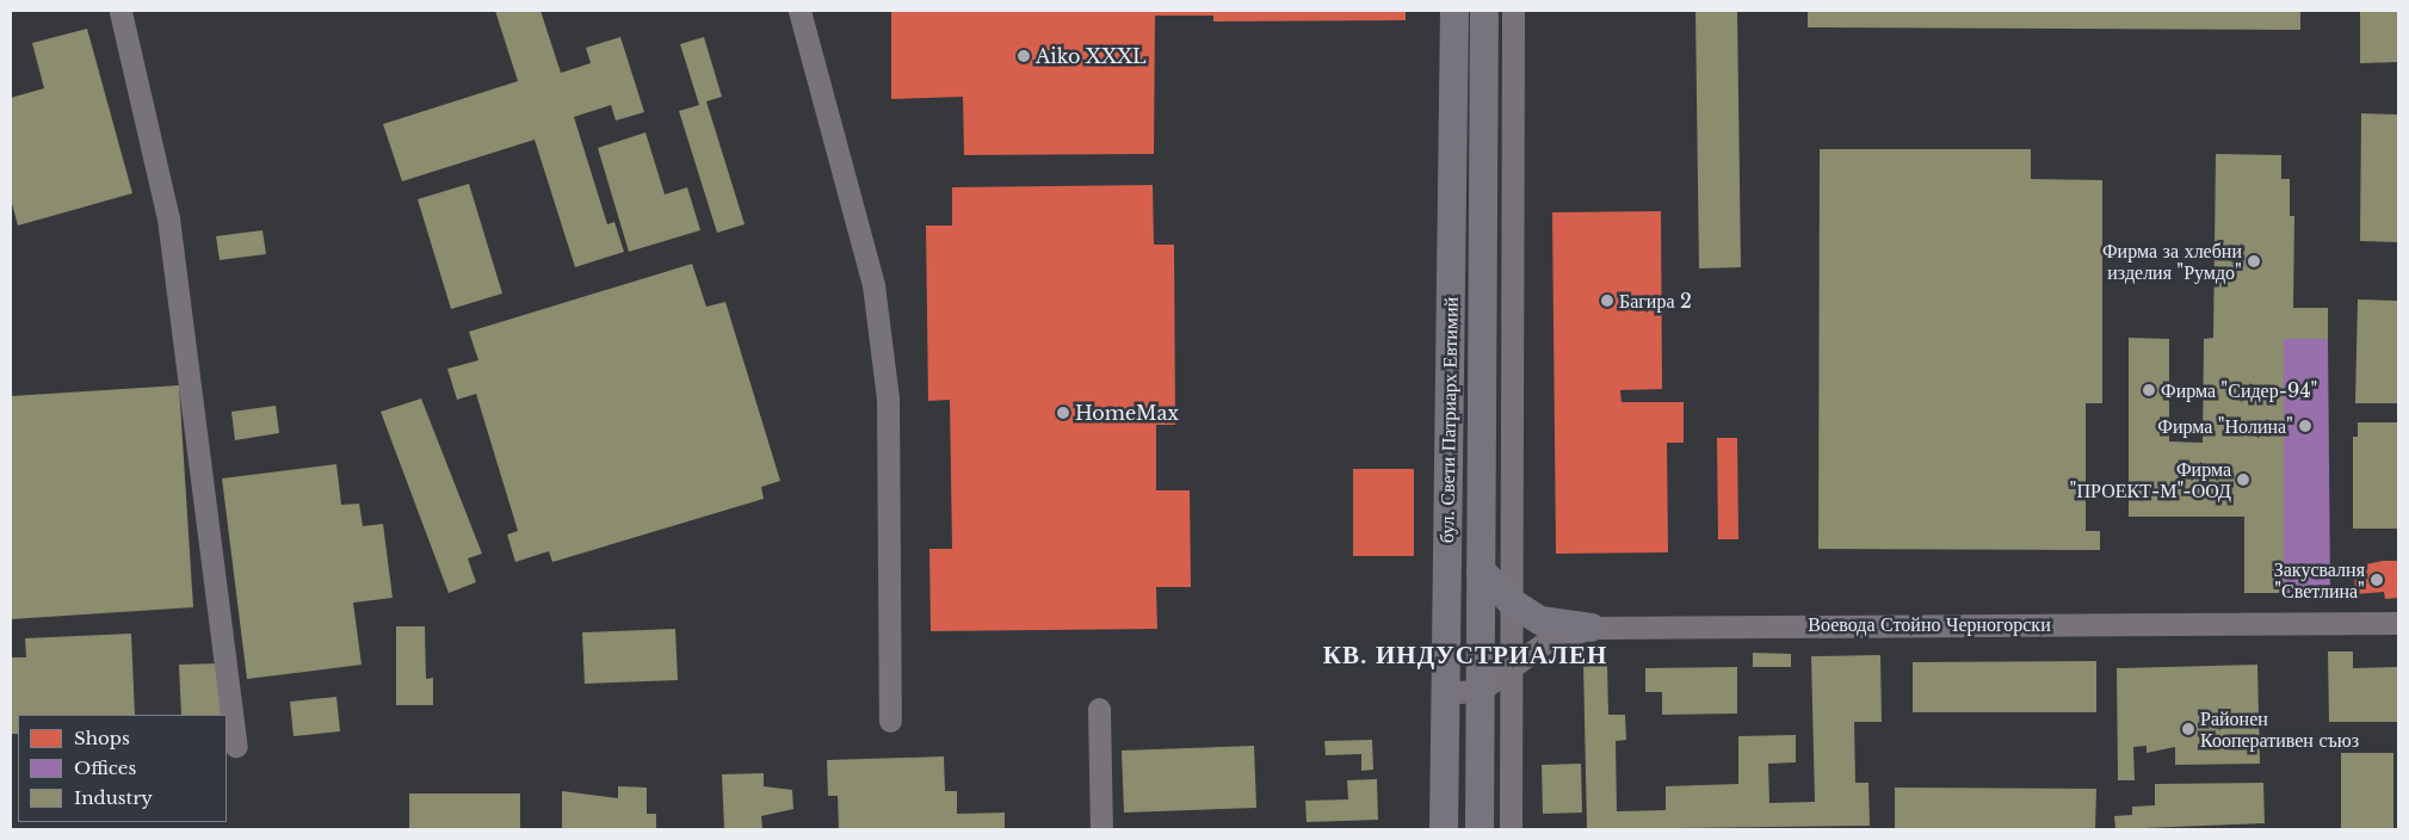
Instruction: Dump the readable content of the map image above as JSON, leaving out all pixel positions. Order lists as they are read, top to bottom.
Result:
{
  "streets": {
    "main road": ["бул. Свети Патриарх Евтимий"],
    "street": ["Воевода Стойно Черногорски"]
  },
  "crossings": [
    ["бул. Свети Патриарх Евтимий", "Воевода Стойно Черногорски"]
  ],
  "districts": ["КВ. ИНДУСТРИАЛЕН"],
  "places": [
    "Aiko XXXL",
    "Фирма за хлебни изделия \"Румдо\"",
    "Багира 2",
    "Фирма \"Сидер-94\"",
    "HomeMax",
    "Фирма \"Нолина\"",
    "Фирма \"ПРОЕКТ-М\"-ООД",
    "Закусвалня \"Светлина\"",
    "Районен Кооперативен съюз"
  ],
  "legend": ["Shops", "Offices", "Industry"]
}
